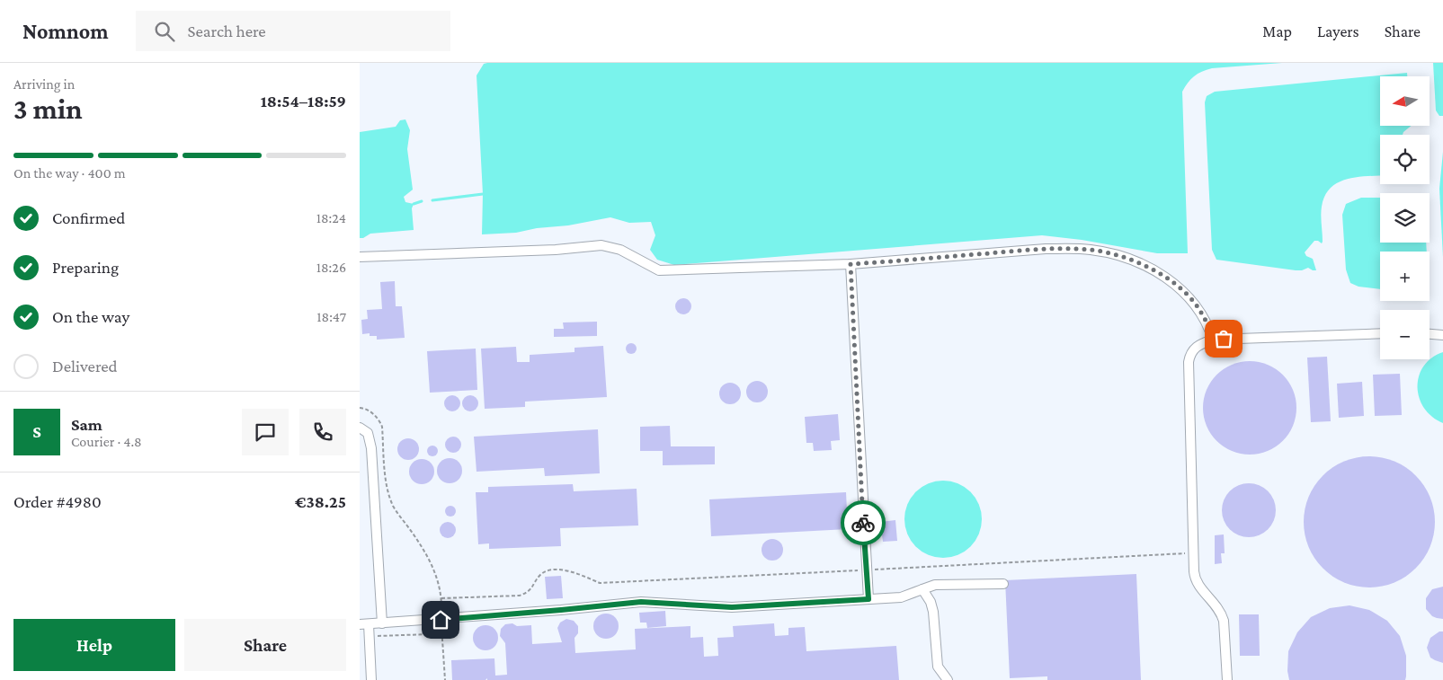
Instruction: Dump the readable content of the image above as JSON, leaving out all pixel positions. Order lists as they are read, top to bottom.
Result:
{
  "north": "left",
  "page": {
    "header": "Nomnom",
    "search": "Search here",
    "nav": ["Map", "Layers", "Share"],
    "heading": ["3 min", "Arriving in", "18:54–18:59"],
    "panel": [
      "Sam",
      "Courier · 4.8",
      "Order #4980",
      "€38.25"
    ],
    "map_buttons": ["+", "−"],
    "bar": "On the way · 400 m",
    "list": [
      ["Confirmed", "18:24"],
      ["Preparing", "18:26"],
      ["On the way", "18:47"],
      "Delivered"
    ],
    "round": "S",
    "buttons": ["Help", "Share"]
  }
}
